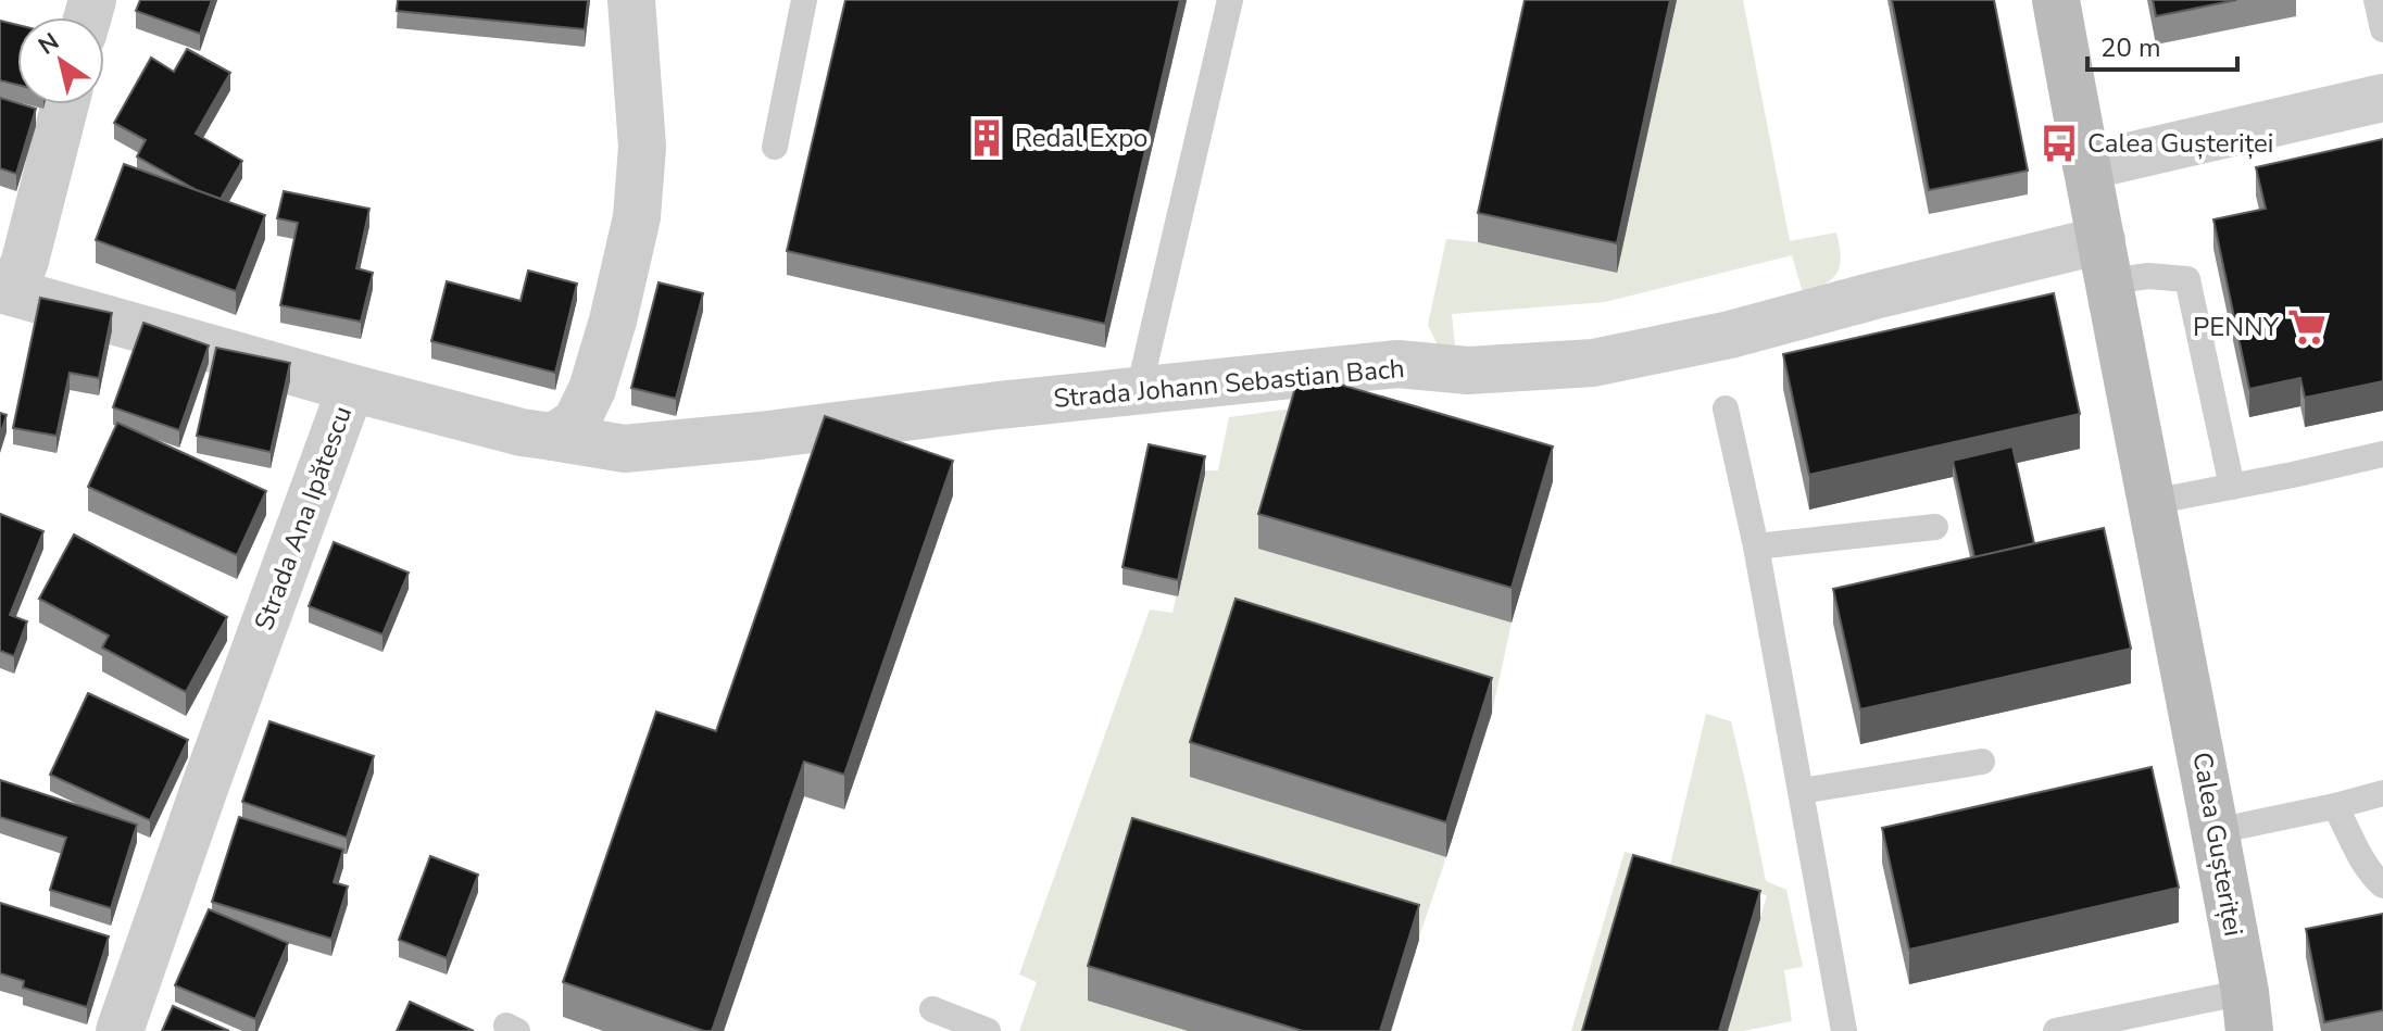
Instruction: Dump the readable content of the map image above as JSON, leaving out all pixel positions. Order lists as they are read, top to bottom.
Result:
{
  "streets": {
    "main road": ["Calea Gușteriței"],
    "street": ["Strada Johann Sebastian Bach", "Strada Ana Ipătescu"]
  },
  "crossings": [
    ["Strada Johann Sebastian Bach", "Strada Ana Ipătescu"],
    ["Strada Johann Sebastian Bach", "Calea Gușteriței"]
  ],
  "places": {
    "building": ["Redal Expo"],
    "bus stop": ["Calea Gușteriței"],
    "supermarket": ["PENNY"]
  },
  "scale_bar": "20 m",
  "north": "top left"
}
